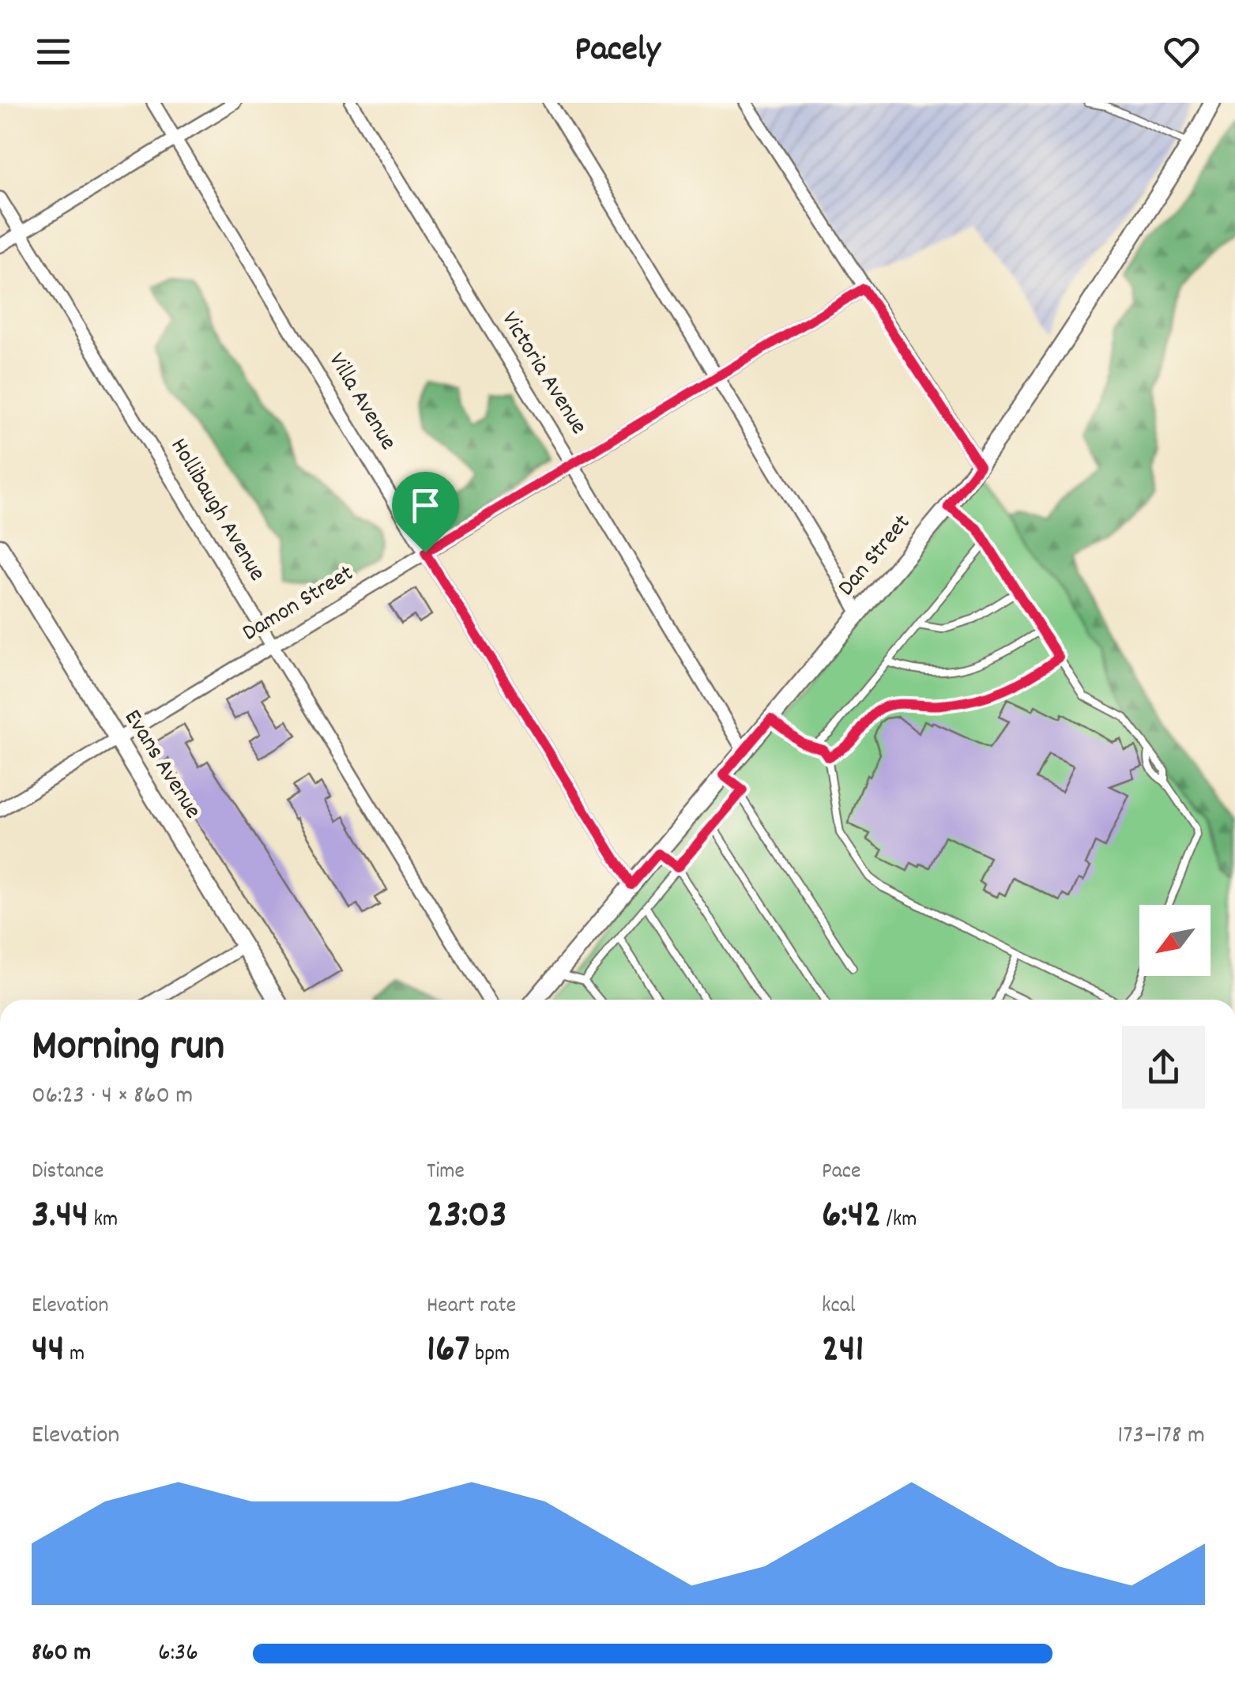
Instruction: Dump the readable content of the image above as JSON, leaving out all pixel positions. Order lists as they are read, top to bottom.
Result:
{
  "streets": {
    "street": [
      "Victoria Avenue",
      "Villa Avenue",
      "Hollibaugh Avenue",
      "Dan Street",
      "Damon Street",
      "Evans Avenue"
    ]
  },
  "crossings": [
    ["Victoria Avenue", "Dan Street"],
    ["Victoria Avenue", "Damon Street"],
    ["Villa Avenue", "Dan Street"],
    ["Villa Avenue", "Damon Street"],
    ["Hollibaugh Avenue", "Damon Street"],
    ["Damon Street", "Evans Avenue"]
  ],
  "north": "bottom left",
  "page": {
    "header": "Pacely",
    "heading": ["Morning run", "06:23 · 4 × 860 m"],
    "stats": [
      ["Distance", "3.44 km"],
      ["Time", "23:03"],
      ["Pace", "6:42 /km"],
      ["Elevation", "44 m"],
      ["Heart rate", "167 bpm"],
      ["kcal", "241"]
    ],
    "chart": ["Elevation", "173–178 m"],
    "list": [
      {
        "name": "860 m",
        "note": "6:36"
      }
    ]
  }
}
